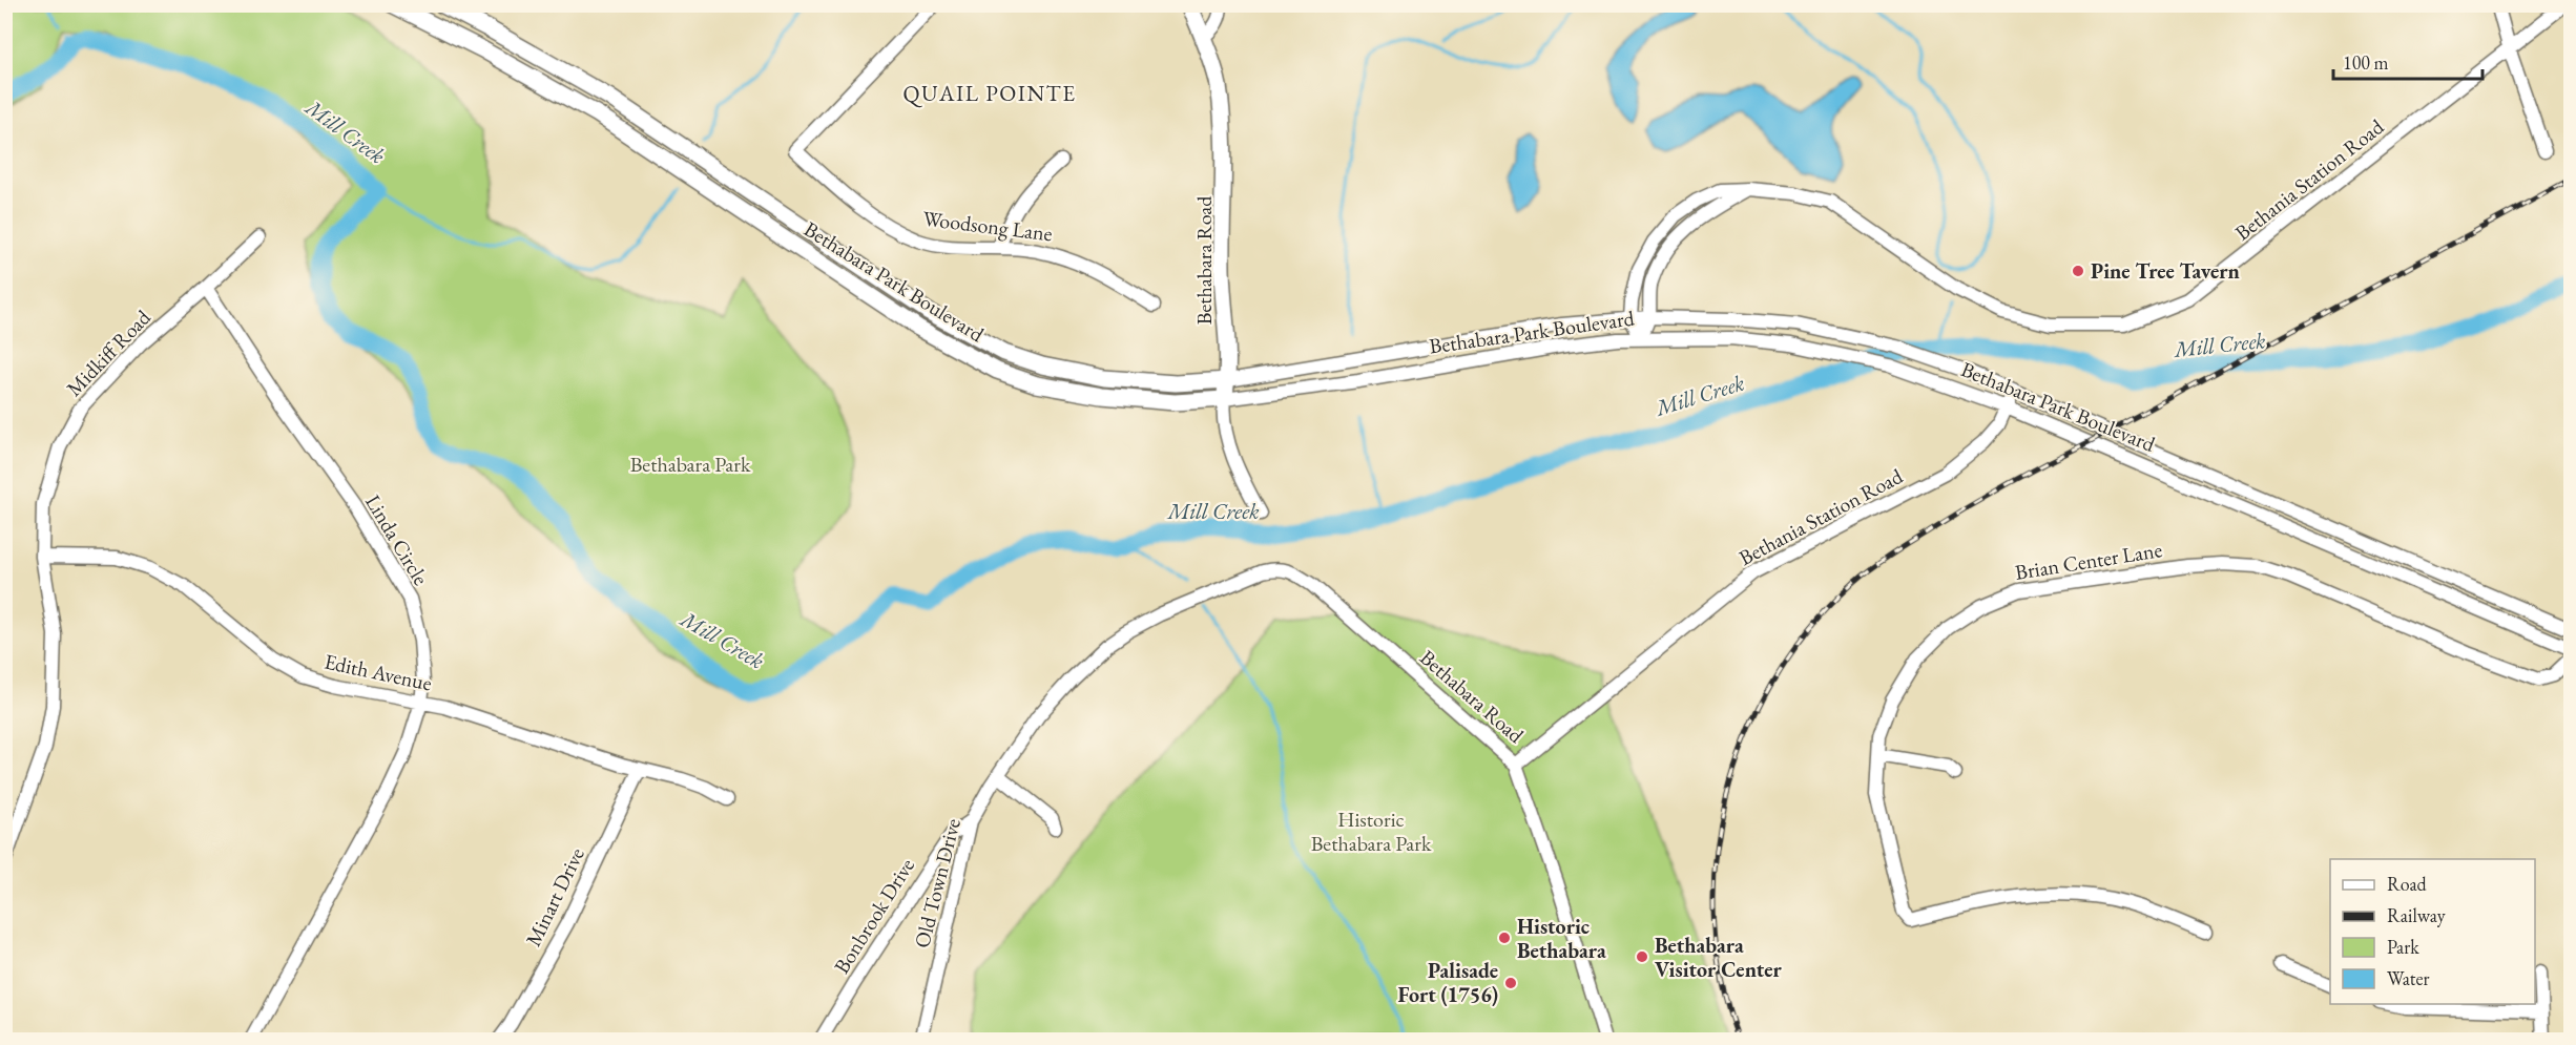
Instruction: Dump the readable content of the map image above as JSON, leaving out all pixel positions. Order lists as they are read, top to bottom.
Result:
{
  "streets": {
    "main road": ["Bethabara Road", "Bethabara Park Boulevard"],
    "street": [
      "Bethania Station Road",
      "Woodsong Lane",
      "Midkiff Road",
      "Linda Circle",
      "Brian Center Lane",
      "Edith Avenue",
      "Old Town Drive",
      "Minart Drive",
      "Bonbrook Drive"
    ]
  },
  "crossings": [
    ["Bethania Station Road", "Bethabara Road"],
    ["Bethania Station Road", "Bethabara Park Boulevard"],
    ["Bethabara Road", "Bethabara Park Boulevard"],
    ["Bethabara Road", "Old Town Drive"],
    ["Midkiff Road", "Linda Circle"],
    ["Midkiff Road", "Edith Avenue"],
    ["Linda Circle", "Edith Avenue"],
    ["Edith Avenue", "Minart Drive"],
    ["Old Town Drive", "Bonbrook Drive"]
  ],
  "districts": ["QUAIL POINTE"],
  "water": ["Mill Creek"],
  "parks": ["Bethabara Park", "Historic Bethabara Park"],
  "places": [
    "Pine Tree Tavern",
    "Historic Bethabara",
    "Bethabara Visitor Center",
    "Palisade Fort (1756)"
  ],
  "legend": [
    "Road",
    "Railway",
    "Park",
    "Water"
  ],
  "scale_bar": "100 m"
}
